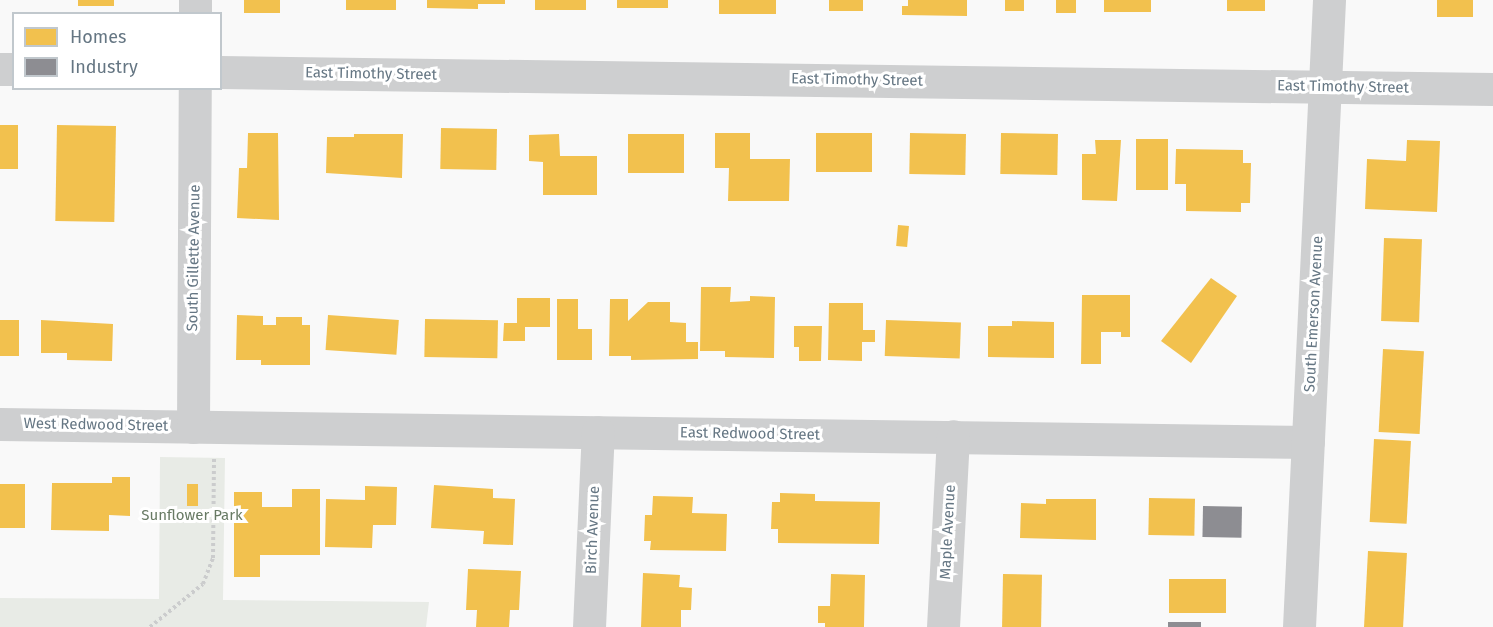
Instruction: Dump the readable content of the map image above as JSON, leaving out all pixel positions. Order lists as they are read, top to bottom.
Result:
{
  "streets": {
    "street": [
      "East Timothy Street",
      "South Gillette Avenue",
      "South Emerson Avenue",
      "West Redwood Street",
      "East Redwood Street",
      "Birch Avenue",
      "Maple Avenue"
    ]
  },
  "crossings": [
    ["East Timothy Street", "South Emerson Avenue"],
    ["South Gillette Avenue", "West Redwood Street"],
    ["South Gillette Avenue", "East Redwood Street"],
    ["South Emerson Avenue", "East Redwood Street"],
    ["West Redwood Street", "East Redwood Street"],
    ["East Redwood Street", "Birch Avenue"],
    ["East Redwood Street", "Maple Avenue"]
  ],
  "parks": ["Sunflower Park"],
  "legend": ["Homes", "Industry"]
}
